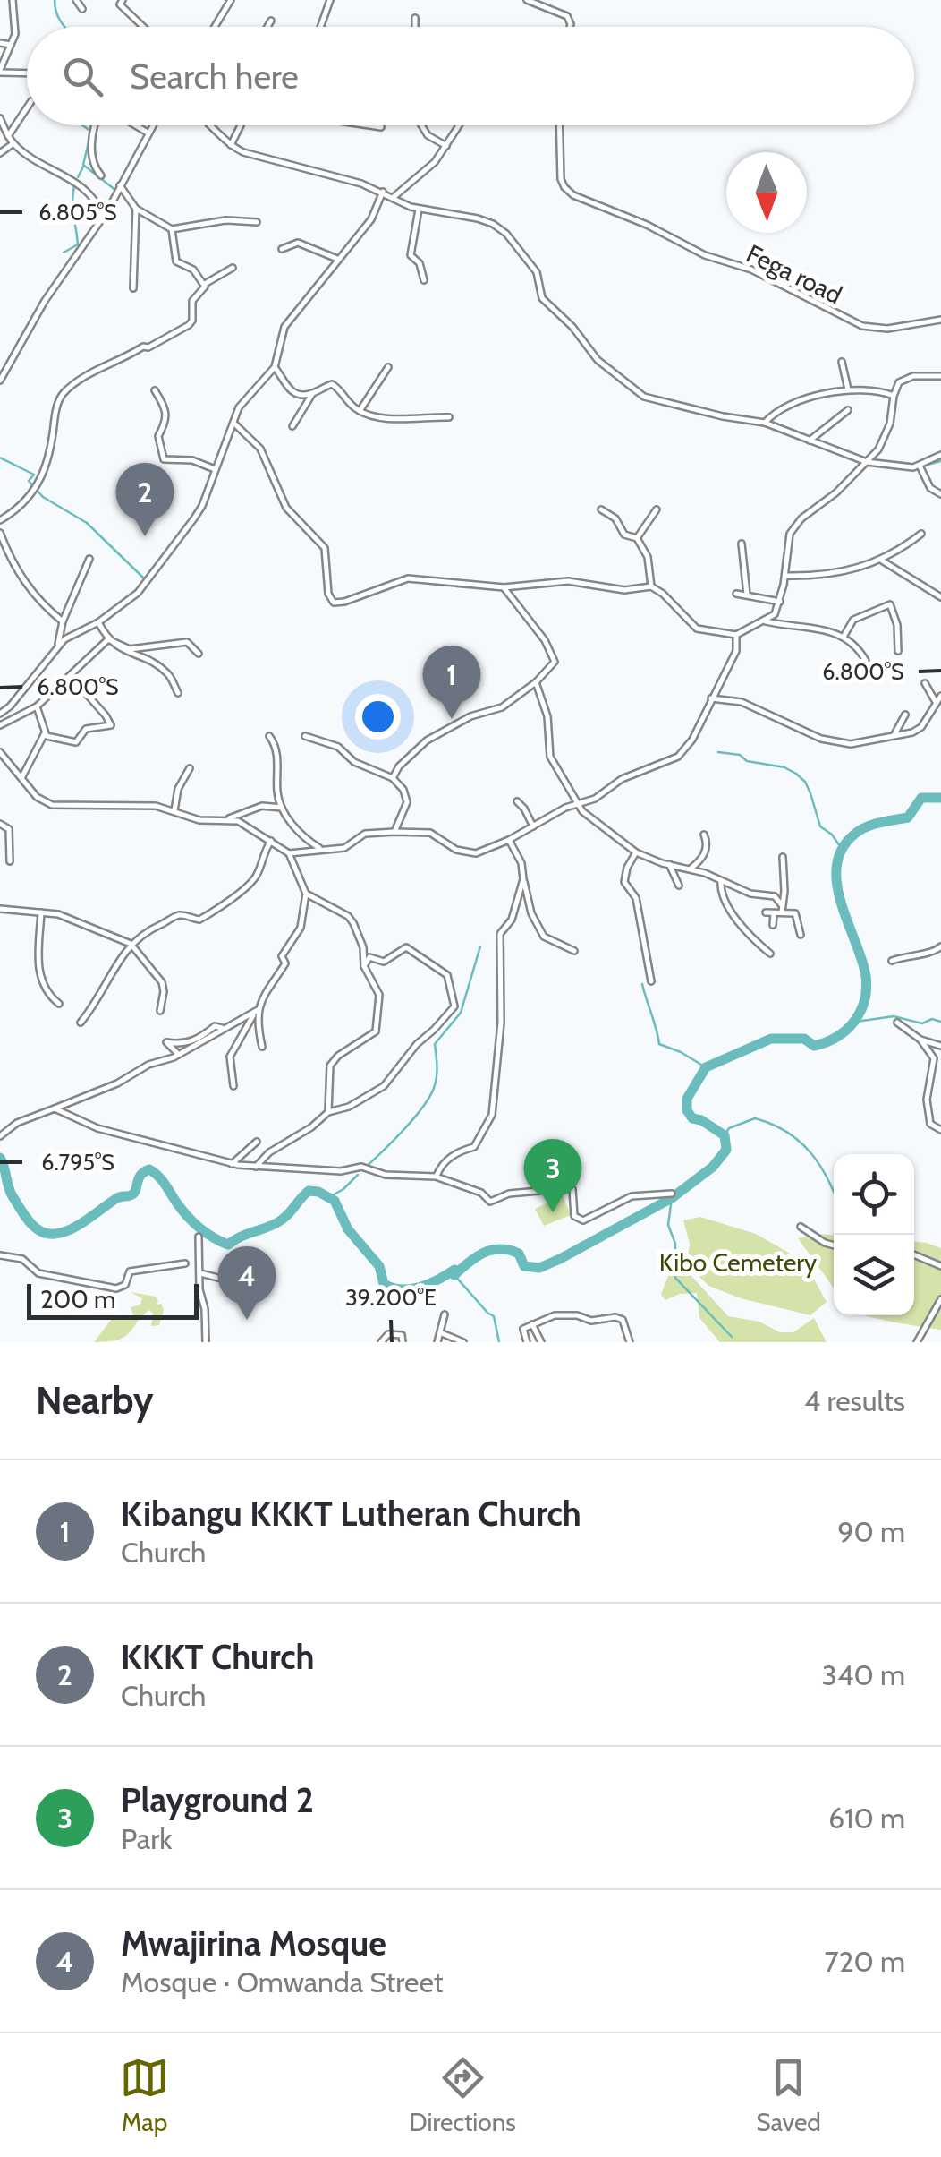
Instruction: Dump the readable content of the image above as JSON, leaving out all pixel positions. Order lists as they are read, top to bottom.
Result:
{
  "streets": {
    "street": ["Fega road"]
  },
  "parks": ["Kibo Cemetery"],
  "scale_bar": "200 m",
  "north": "bottom",
  "page": {
    "search": "Search here",
    "pins": [
      "2",
      "1",
      "3",
      "4"
    ],
    "scale": "200 m",
    "heading": ["Nearby", "4 results"],
    "list": [
      {
        "mark": "1",
        "name": "Kibangu KKKT Lutheran Church",
        "note": "Church",
        "value": "90 m"
      },
      {
        "mark": "2",
        "name": "KKKT Church",
        "note": "Church",
        "value": "340 m"
      },
      {
        "mark": "3",
        "name": "Playground 2",
        "note": "Park",
        "value": "610 m"
      },
      {
        "mark": "4",
        "name": "Mwajirina Mosque",
        "note": "Mosque · Omwanda Street",
        "value": "720 m"
      }
    ],
    "nav": ["Map", "Directions", "Saved"]
  },
  "coordinates": [
    "6.805°S",
    "6.800°S",
    "6.795°S",
    "39.200°E"
  ]
}
